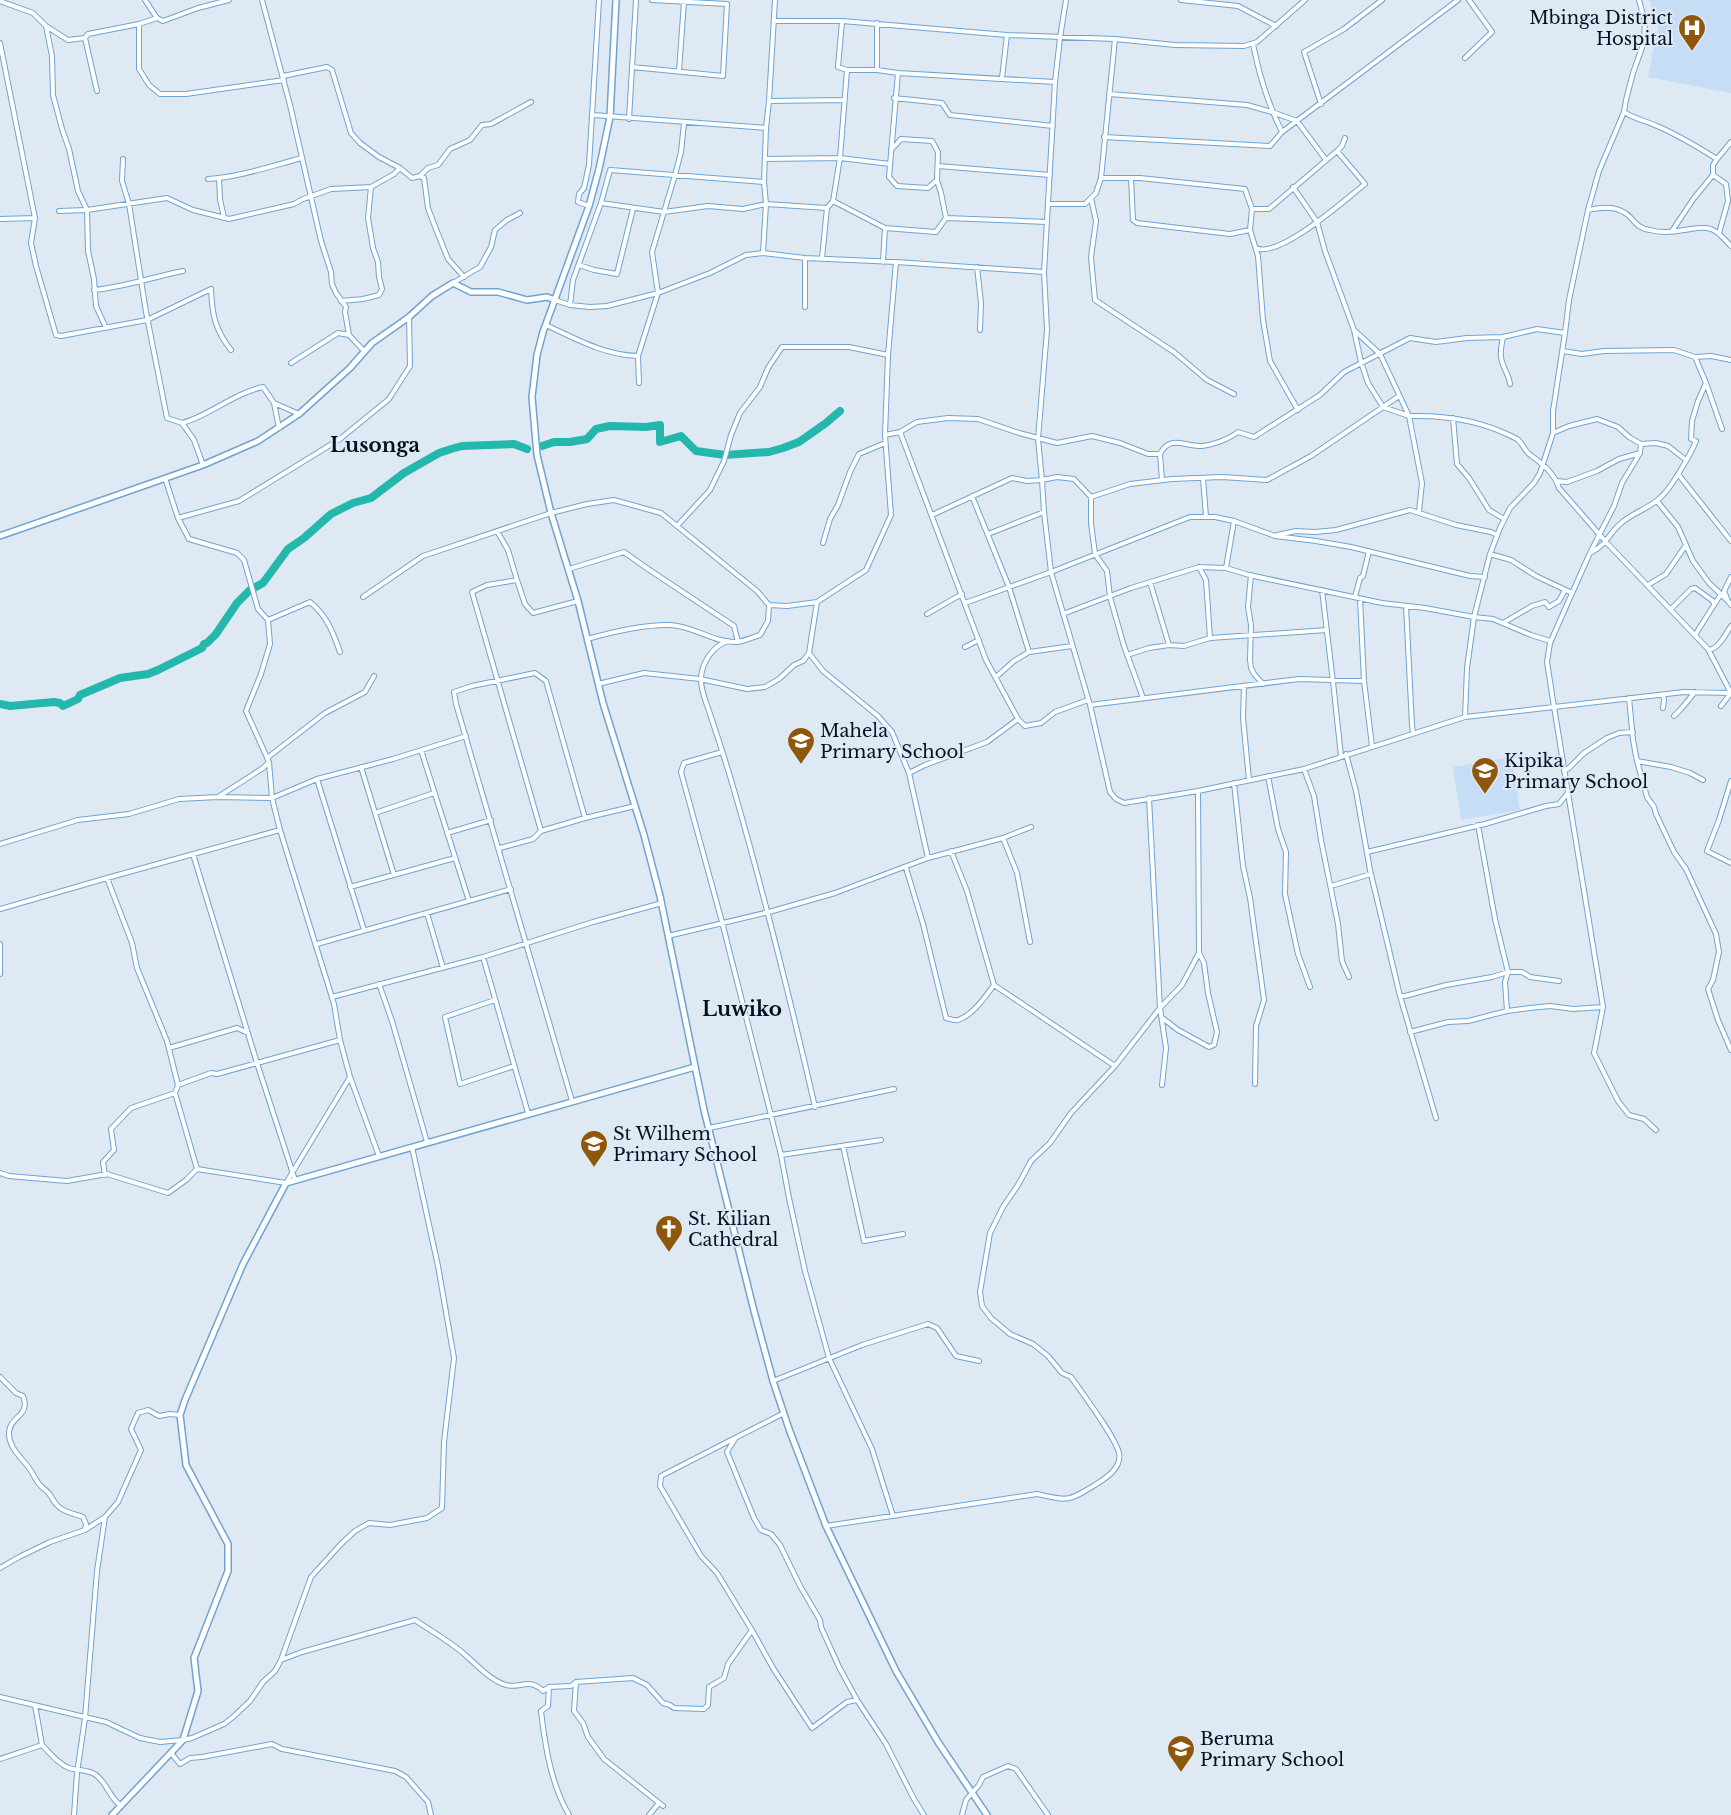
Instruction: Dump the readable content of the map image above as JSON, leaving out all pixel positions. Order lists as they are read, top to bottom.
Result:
{
  "districts": ["Lusonga", "Luwiko"],
  "places": {
    "hospital": ["Mbinga District Hospital"],
    "school or university": [
      "Mahela Primary School",
      "Kipika Primary School",
      "St Wilhem Primary School",
      "Beruma Primary School"
    ],
    "church": ["St. Kilian Cathedral"]
  }
}
